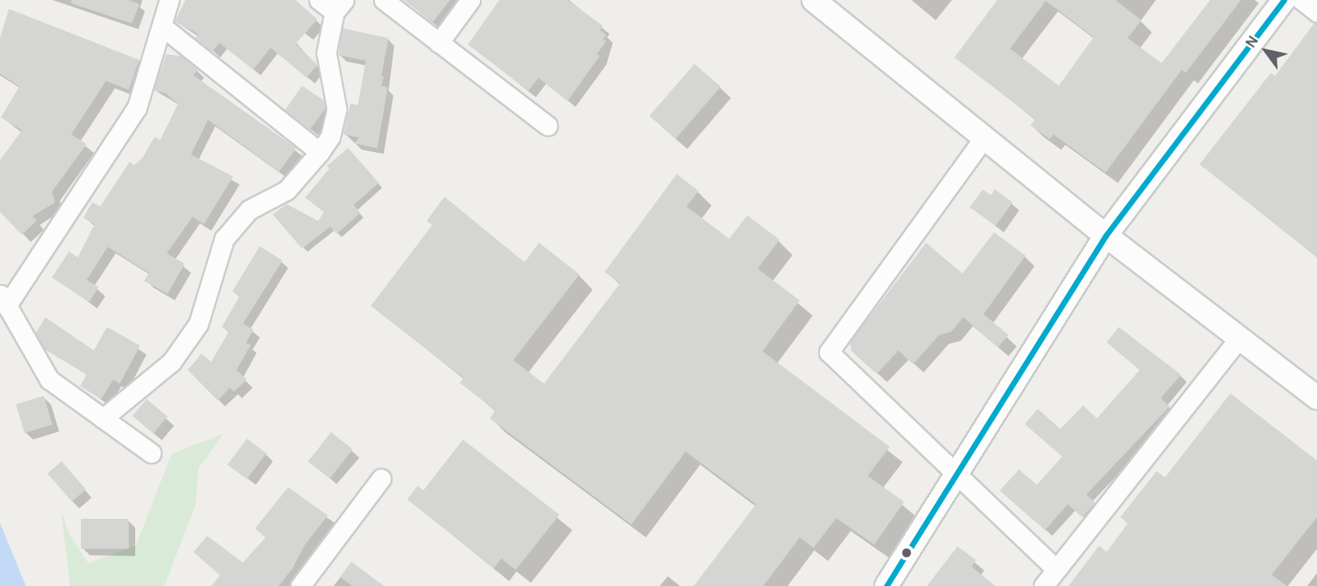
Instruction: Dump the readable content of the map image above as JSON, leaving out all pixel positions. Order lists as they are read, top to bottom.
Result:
{
  "north": "top left"
}
